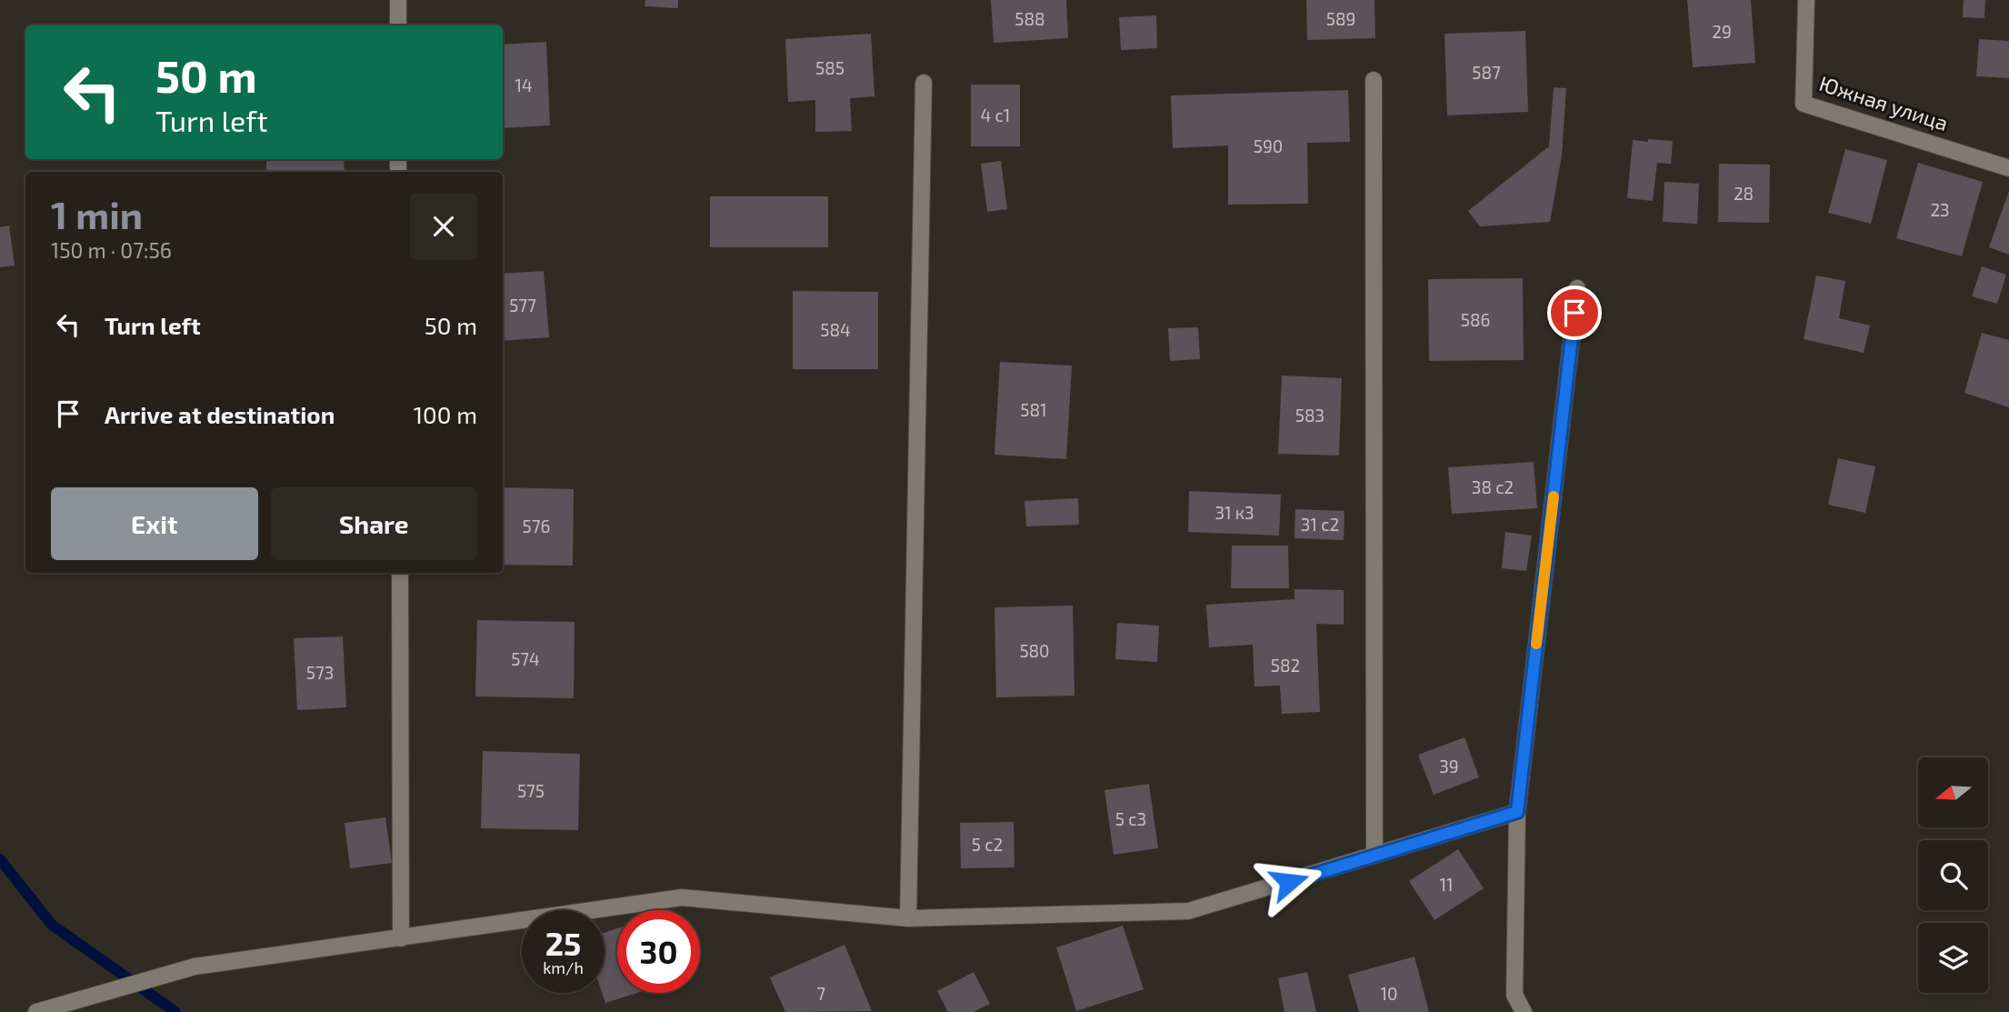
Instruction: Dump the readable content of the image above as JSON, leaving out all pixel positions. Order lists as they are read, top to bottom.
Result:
{
  "streets": {
    "street": ["Южная улица"]
  },
  "house_numbers": [
    "588",
    "589",
    "29",
    "585",
    "587",
    "14",
    "4 с1",
    "590",
    "28",
    "23",
    "577",
    "586",
    "584",
    "581",
    "583",
    "38 с2",
    "31 к3",
    "31 с2",
    "576",
    "580",
    "574",
    "582",
    "573",
    "39",
    "575",
    "5 с3",
    "5 с2",
    "11",
    "7",
    "10"
  ],
  "north": "left",
  "page": {
    "turn": ["50 m", "Turn left"],
    "heading": ["1 min", "150 m · 07:56"],
    "list": [
      {
        "name": "Turn left",
        "value": "50 m"
      },
      {
        "name": "Arrive at destination",
        "value": "100 m"
      }
    ],
    "buttons": ["Exit", "Share"],
    "speed": "25 km/h",
    "limit": "30"
  }
}
